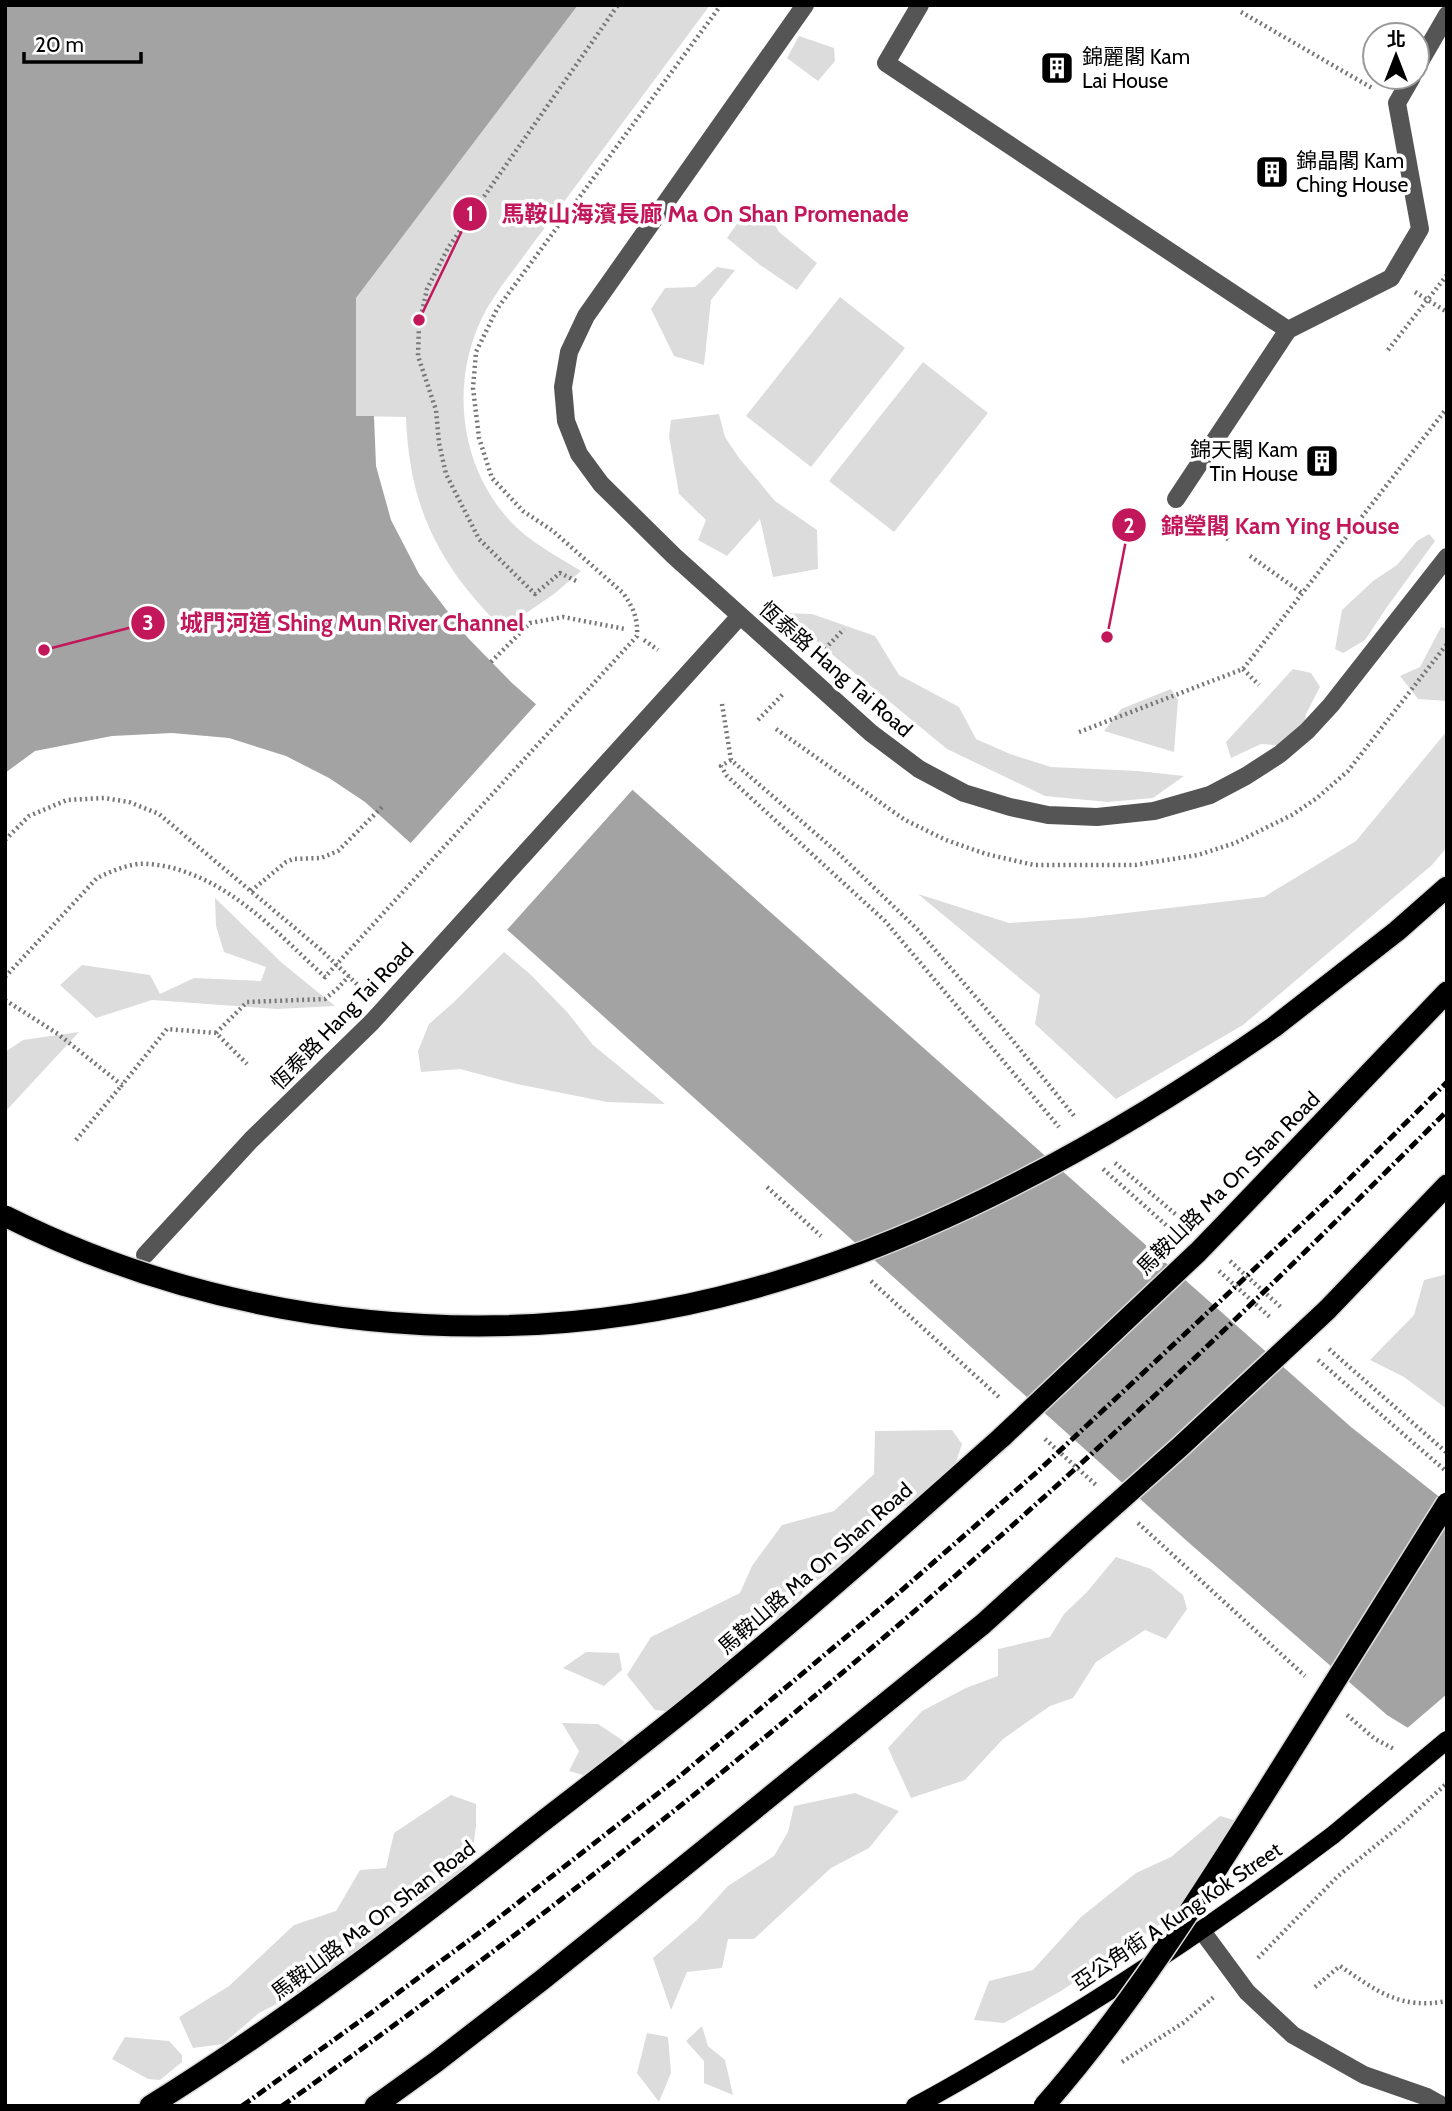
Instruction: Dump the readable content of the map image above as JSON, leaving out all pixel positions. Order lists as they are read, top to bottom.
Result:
{
  "streets": {
    "highway": ["馬鞍山路 Ma On Shan Road"],
    "main road": ["亞公角街 A Kung Kok Street"],
    "street": ["恆泰路 Hang Tai Road"]
  },
  "places": {
    "building": ["錦麗閣 Kam Lai House", "錦晶閣 Kam Ching House", "錦天閣 Kam Tin House"],
    "other": ["馬鞍山海濱長廊 Ma On Shan Promenade", "錦瑩閣 Kam Ying House", "城門河道 Shing Mun River Channel"]
  },
  "scale_bar": "20 m",
  "north": "top"
}
